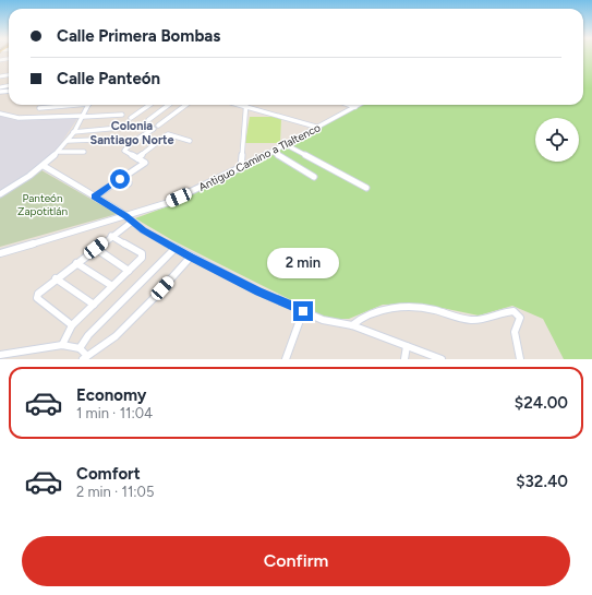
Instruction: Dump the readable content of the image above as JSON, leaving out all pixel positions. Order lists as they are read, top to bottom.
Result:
{
  "streets": {
    "street": ["Antiguo Camino a Tlaltenco"]
  },
  "districts": ["Colonia Santiago Norte"],
  "parks": ["Panteón Zapotitlán"],
  "page": {
    "banner": ["Calle Primera Bombas", "Calle Panteón"],
    "bubble": "2 min",
    "list": [
      {
        "name": "Economy",
        "note": "1 min · 11:04",
        "value": "$24.00"
      },
      {
        "name": "Comfort",
        "note": "2 min · 11:05",
        "value": "$32.40"
      }
    ],
    "buttons": "Confirm"
  }
}
